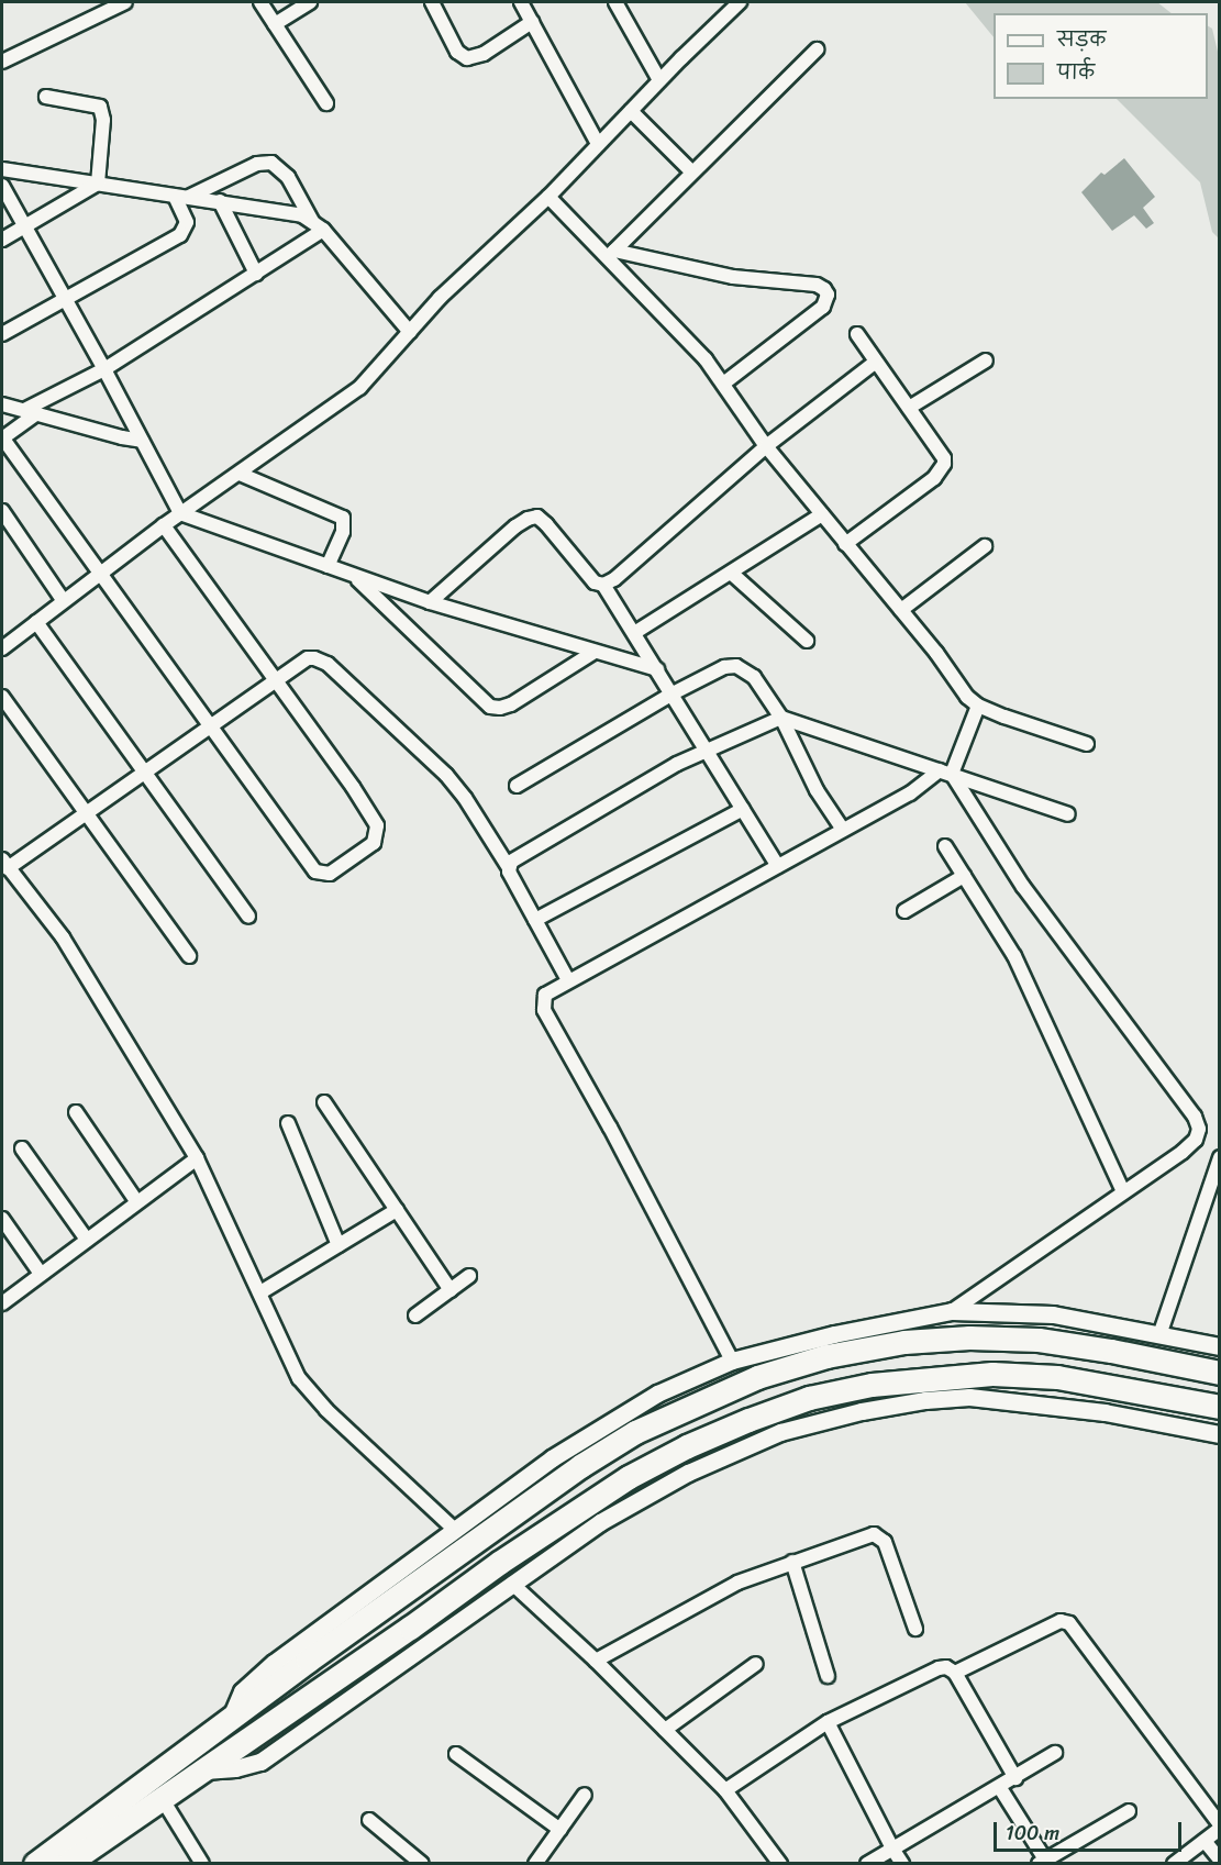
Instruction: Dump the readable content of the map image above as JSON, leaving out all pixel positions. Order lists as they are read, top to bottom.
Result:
{
  "legend": ["सड़क", "पार्क"],
  "scale_bar": "100 m"
}
